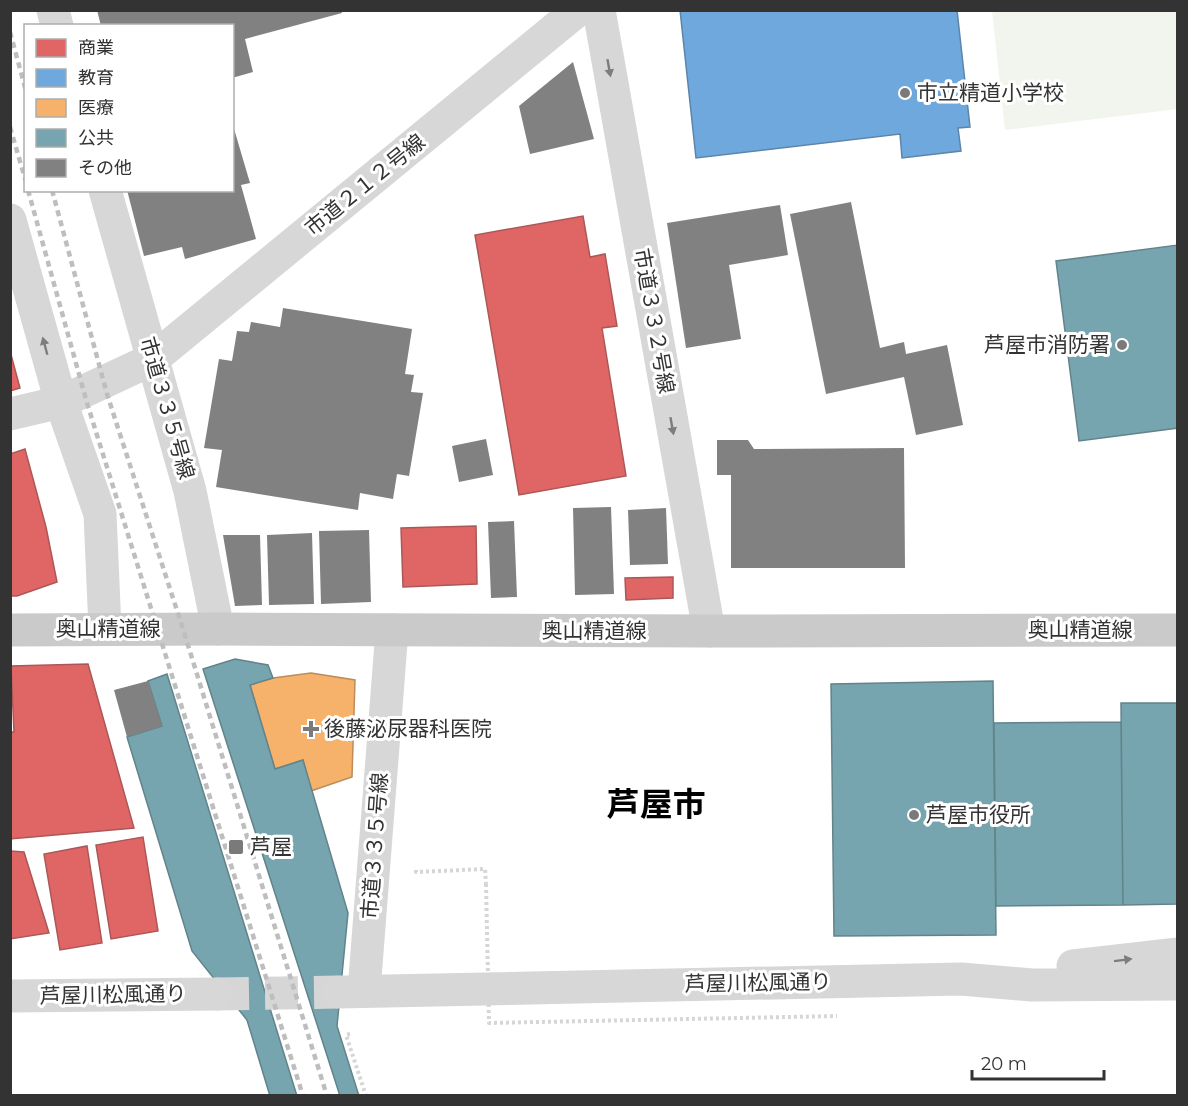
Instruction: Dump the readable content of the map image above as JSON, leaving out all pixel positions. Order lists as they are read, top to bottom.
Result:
{
  "streets": {
    "main road": ["奥山精道線"],
    "street": [
      "市道２１２号線",
      "市道３３２号線",
      "市道３３５号線",
      "芦屋川松風通り"
    ]
  },
  "crossings": [
    ["市道２１２号線", "市道３３５号線"],
    ["市道３３２号線", "奥山精道線"],
    ["市道３３５号線", "奥山精道線"],
    ["市道３３５号線", "芦屋川松風通り"]
  ],
  "one_way": ["市道３３２号線"],
  "districts": ["芦屋市"],
  "places": {
    "other": ["市立精道小学校", "芦屋市消防署", "芦屋市役所"],
    "health": ["後藤泌尿器科医院"],
    "transit": ["芦屋"]
  },
  "legend": [
    "商業",
    "教育",
    "医療",
    "公共",
    "その他"
  ],
  "scale_bar": "20 m"
}
